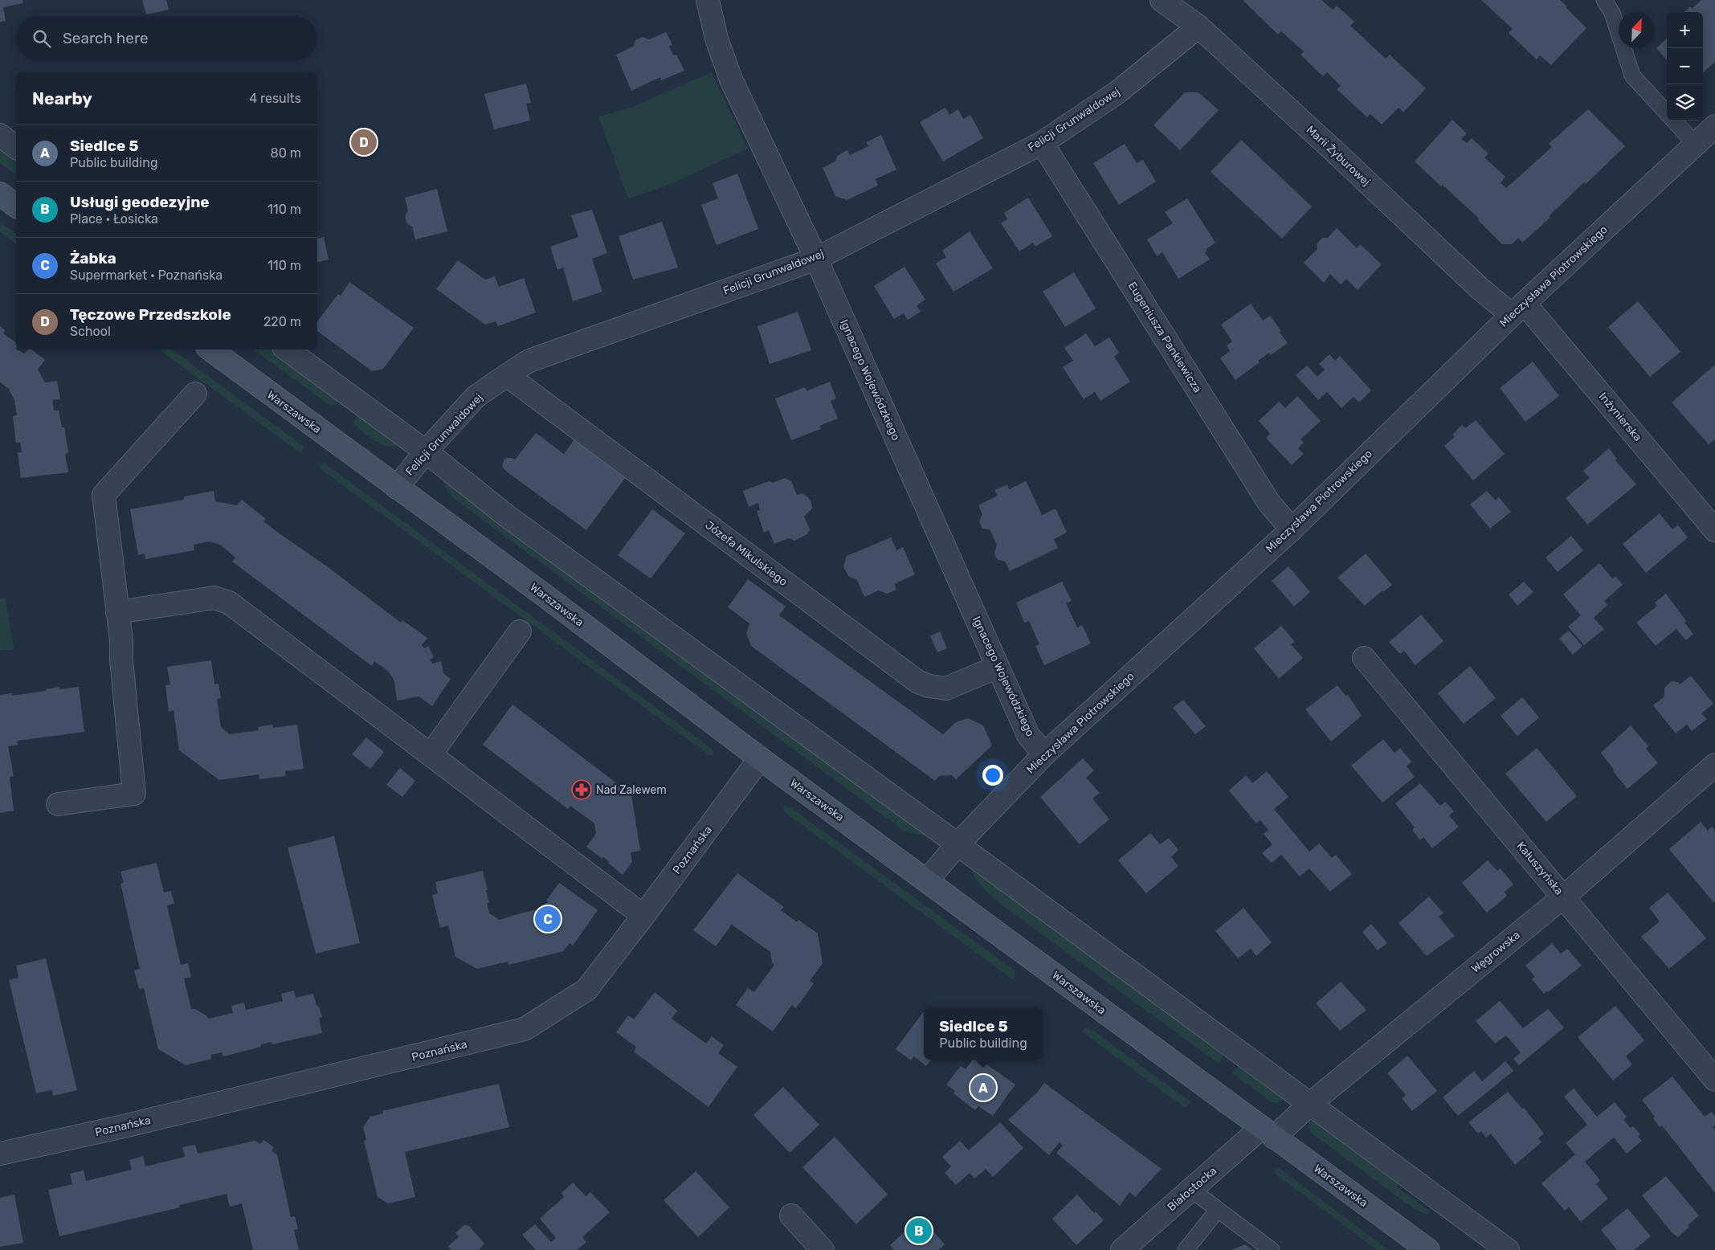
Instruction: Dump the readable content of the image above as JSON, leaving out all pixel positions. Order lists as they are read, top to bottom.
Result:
{
  "streets": {
    "main road": ["Warszawska"],
    "street": [
      "Felicji Grunwaldowej",
      "Marii Żyburowej",
      "Mieczysława Piotrowskiego",
      "Eugeniusza Pankiewicza",
      "Ignacego Wojewódzkiego",
      "Inżynierska",
      "Józefa Mikulskiego",
      "Poznańska",
      "Kałuszyńska",
      "Węgrowska",
      "Białostocka"
    ]
  },
  "crossings": [
    ["Felicji Grunwaldowej", "Marii Żyburowej"],
    ["Felicji Grunwaldowej", "Eugeniusza Pankiewicza"],
    ["Felicji Grunwaldowej", "Ignacego Wojewódzkiego"],
    ["Felicji Grunwaldowej", "Warszawska"],
    ["Felicji Grunwaldowej", "Józefa Mikulskiego"],
    ["Marii Żyburowej", "Mieczysława Piotrowskiego"],
    ["Marii Żyburowej", "Inżynierska"],
    ["Mieczysława Piotrowskiego", "Eugeniusza Pankiewicza"],
    ["Mieczysława Piotrowskiego", "Ignacego Wojewódzkiego"],
    ["Mieczysława Piotrowskiego", "Warszawska"],
    ["Mieczysława Piotrowskiego", "Inżynierska"],
    ["Ignacego Wojewódzkiego", "Józefa Mikulskiego"],
    ["Warszawska", "Poznańska"],
    ["Warszawska", "Węgrowska"],
    ["Warszawska", "Białostocka"],
    ["Kałuszyńska", "Węgrowska"],
    ["Węgrowska", "Białostocka"]
  ],
  "places": {
    "pharmacy": ["Nad Zalewem"]
  },
  "north": "top right",
  "page": {
    "map_buttons": ["+", "−"],
    "search": "Search here",
    "heading": ["Nearby", "4 results"],
    "list": [
      {
        "mark": "A",
        "name": "Siedlce 5",
        "note": "Public building",
        "value": "80 m"
      },
      {
        "mark": "B",
        "name": "Usługi geodezyjne",
        "note": "Place · Łosicka",
        "value": "110 m"
      },
      {
        "mark": "C",
        "name": "Żabka",
        "note": "Supermarket · Poznańska",
        "value": "110 m"
      },
      {
        "mark": "D",
        "name": "Tęczowe Przedszkole",
        "note": "School",
        "value": "220 m"
      }
    ],
    "pins": [
      "D",
      "C",
      "A",
      "B"
    ],
    "popup": ["Siedlce 5", "Public building"]
  }
}
